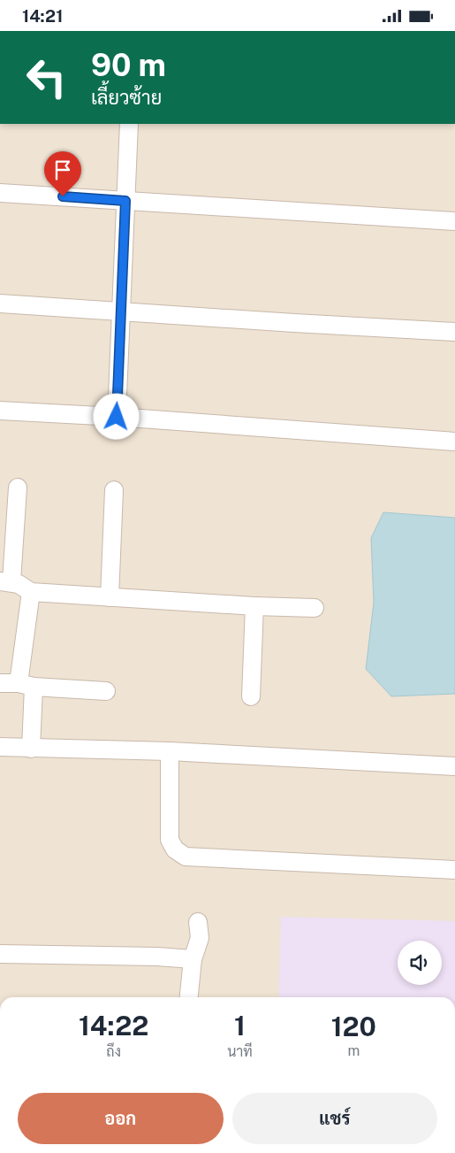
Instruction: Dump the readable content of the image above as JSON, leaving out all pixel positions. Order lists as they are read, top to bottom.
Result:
{
  "page": {
    "status": "14:21",
    "turn": ["90 m", "เลี้ยวซ้าย"],
    "eta": [
      "14:22",
      "ถึง",
      "1",
      "นาที",
      "120",
      "m"
    ],
    "buttons": ["ออก", "แชร์"]
  }
}
